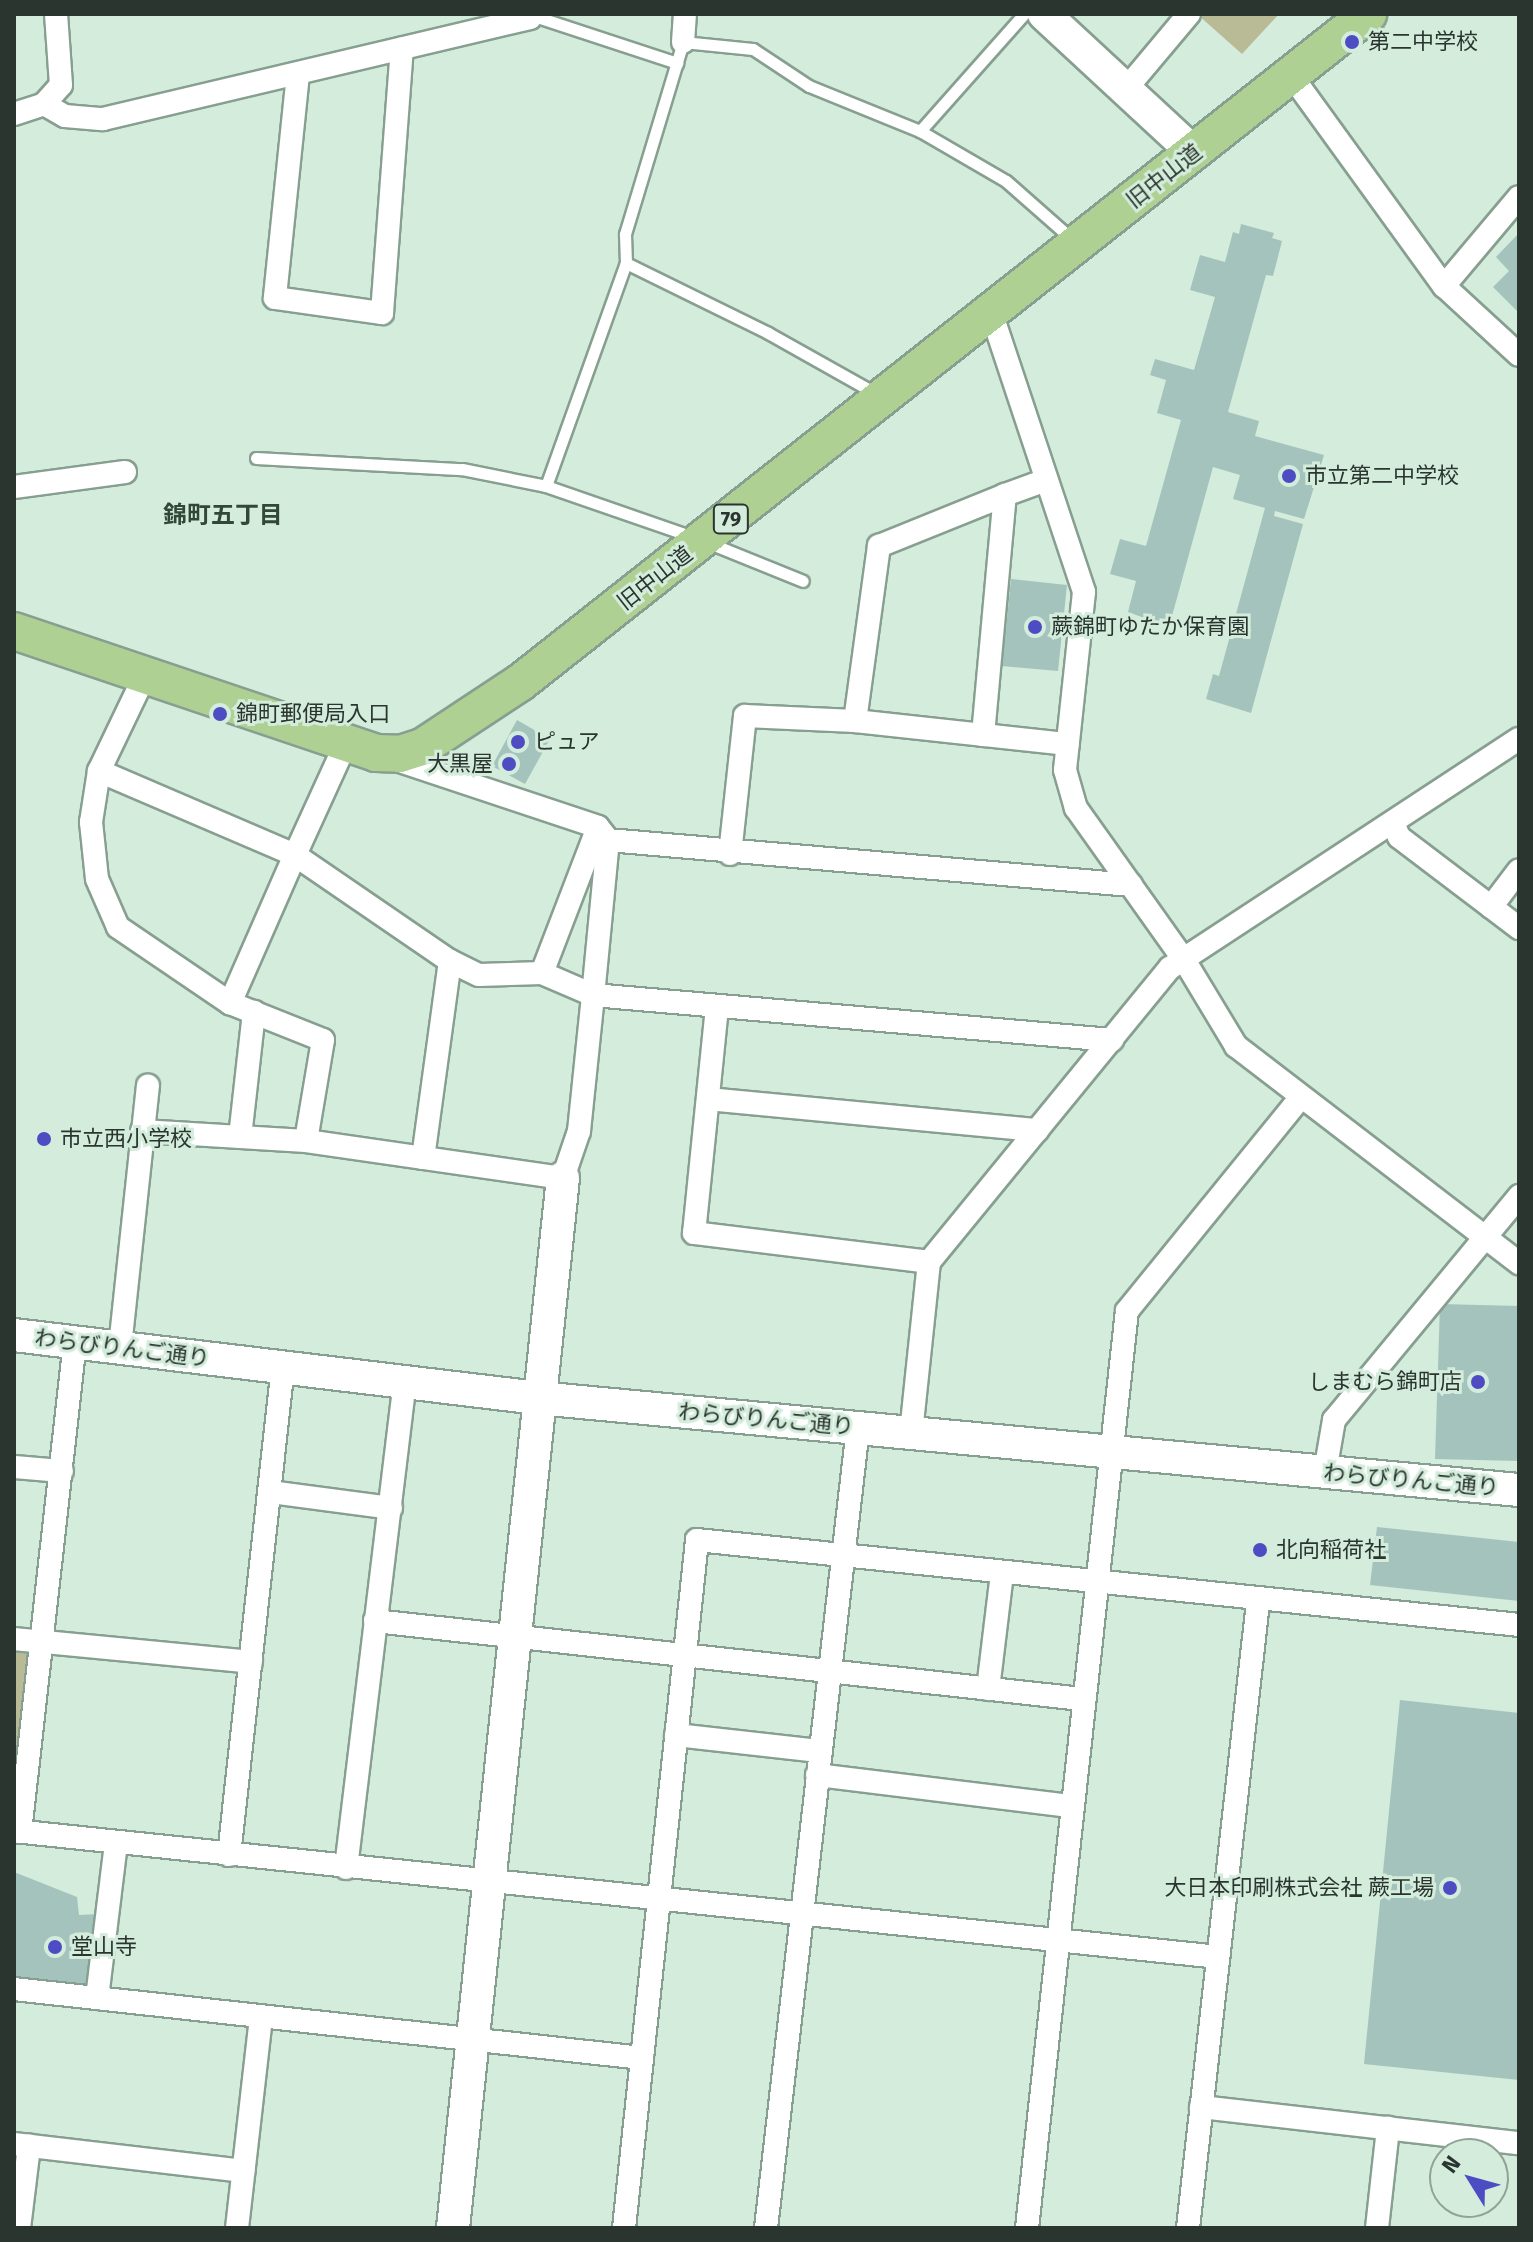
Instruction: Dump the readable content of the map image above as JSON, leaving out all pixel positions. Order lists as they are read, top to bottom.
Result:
{
  "streets": {
    "main road": ["旧中山道", "79"],
    "street": ["わらびりんご通り"]
  },
  "districts": ["錦町五丁目"],
  "places": [
    "第二中学校",
    "市立第二中学校",
    "蕨錦町ゆたか保育園",
    "錦町郵便局入口",
    "ピュア",
    "大黒屋",
    "市立西小学校",
    "しまむら錦町店",
    "北向稲荷社",
    "大日本印刷株式会社 蕨工場",
    "堂山寺"
  ],
  "north": "top left"
}
